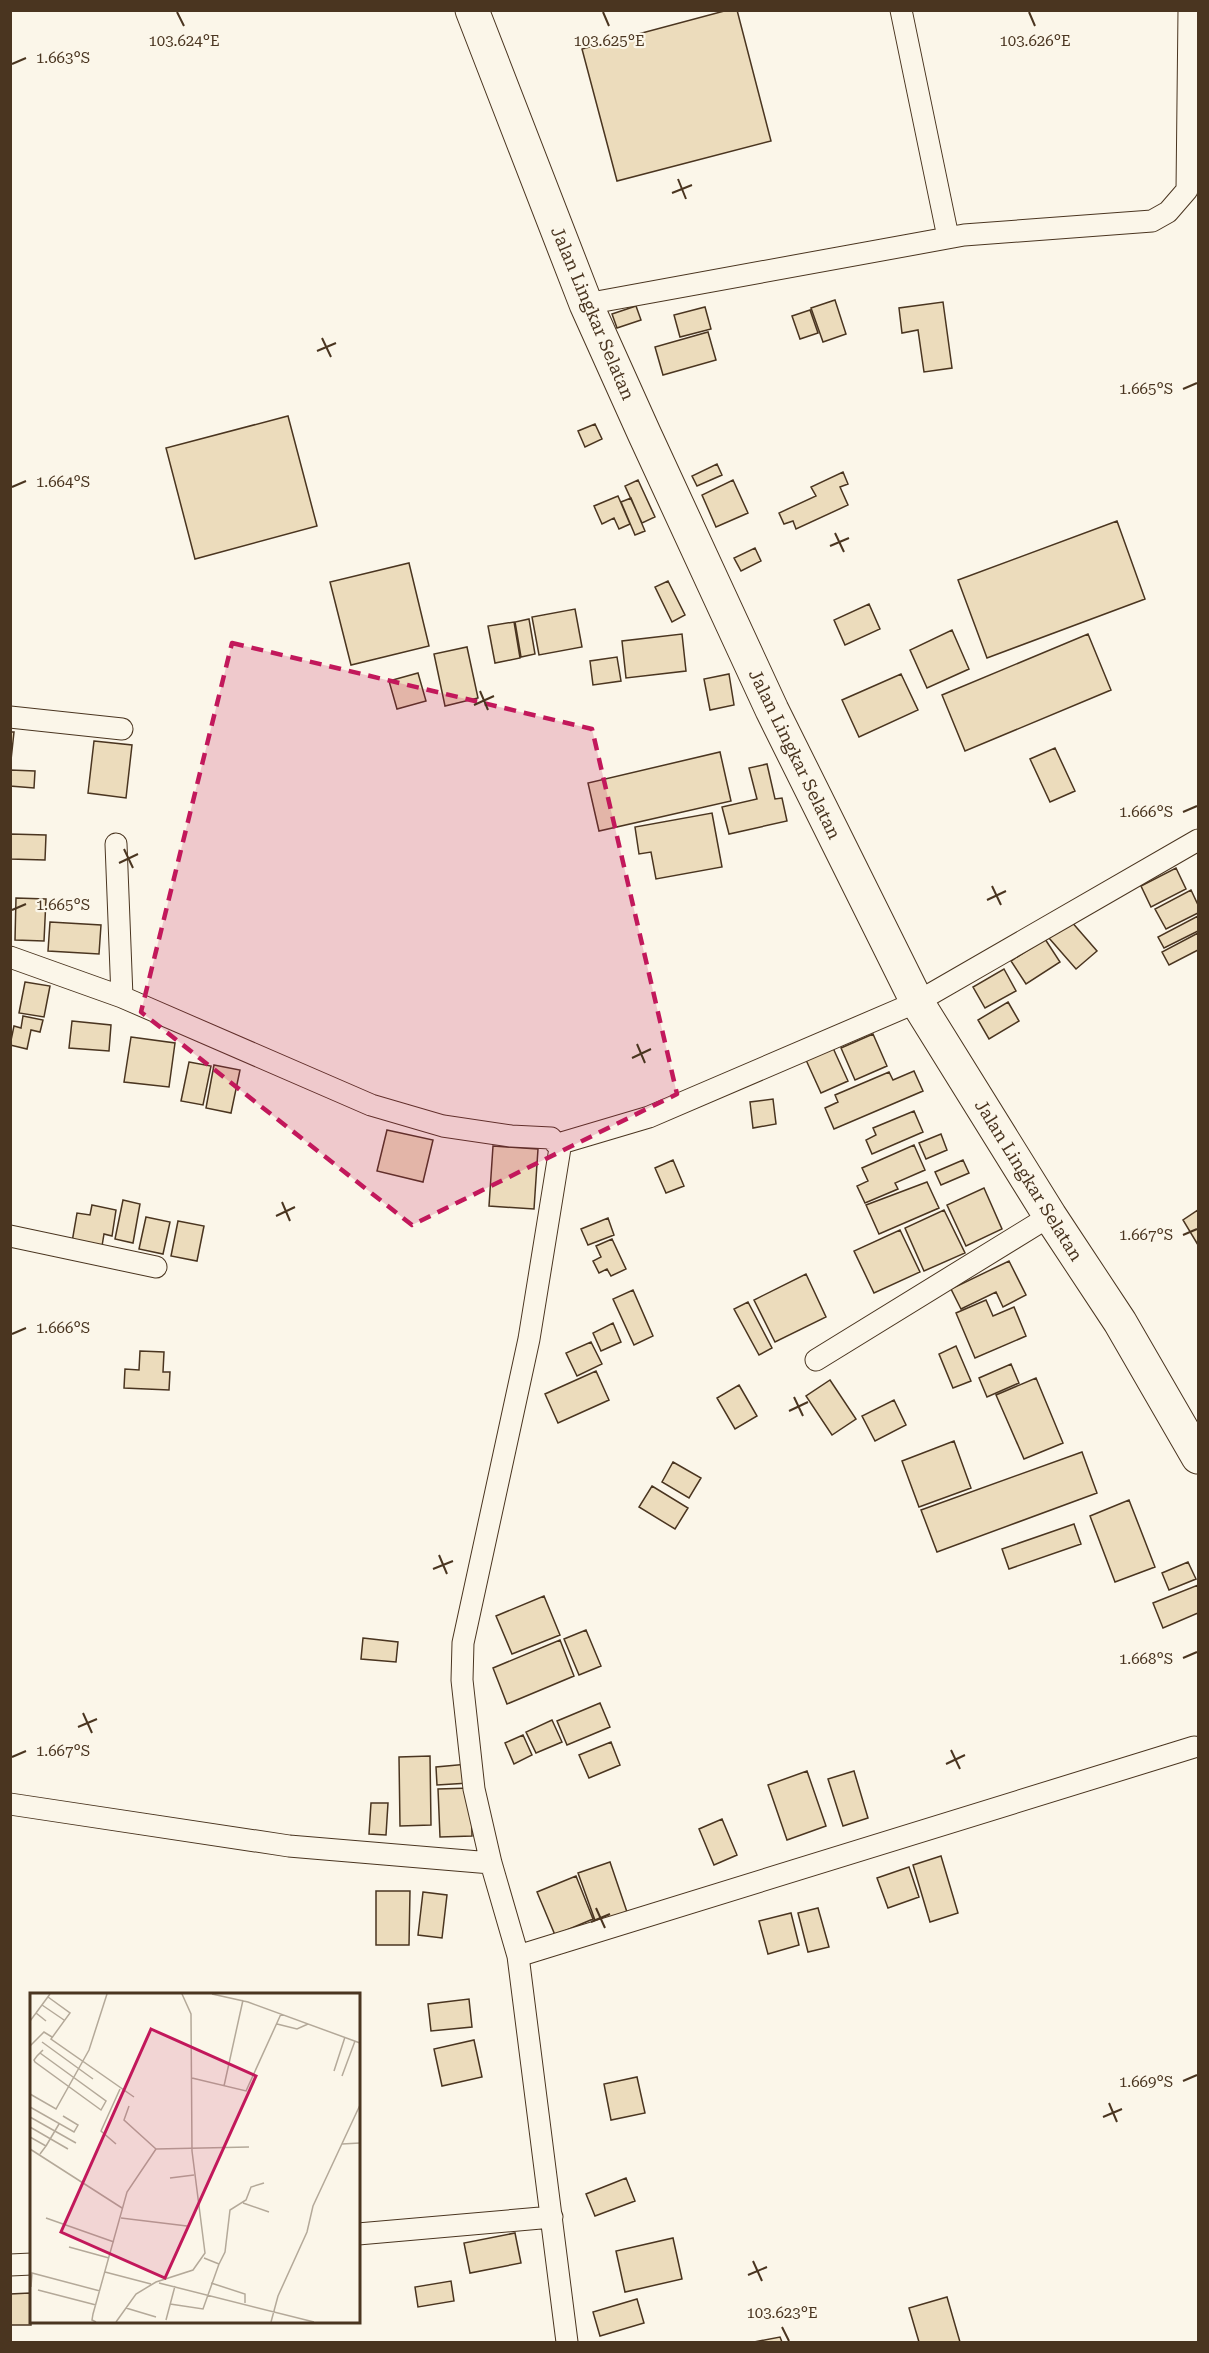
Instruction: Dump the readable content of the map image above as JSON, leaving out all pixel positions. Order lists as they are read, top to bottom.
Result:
{
  "streets": {
    "highway": ["Jalan Lingkar Selatan"]
  },
  "coordinates": [
    "103.625°E",
    "103.626°E",
    "103.624°E",
    "1.663°S",
    "1.665°S",
    "1.664°S",
    "1.666°S",
    "1.667°S",
    "1.668°S",
    "1.669°S",
    "103.623°E"
  ]
}
